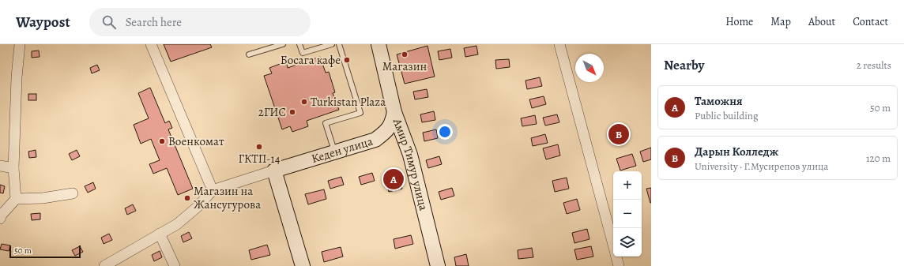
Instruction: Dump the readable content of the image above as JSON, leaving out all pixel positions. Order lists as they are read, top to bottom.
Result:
{
  "streets": {
    "main road": ["Кеден улица", "Амир Тимур улица"]
  },
  "crossings": [
    ["Кеден улица", "Амир Тимур улица"]
  ],
  "places": [
    "Магазин",
    "Босага кафе",
    "Turkistan Plaza",
    "2ГИС",
    "Военкомат",
    "ГКТП-14",
    "Магазин на Жансугурова"
  ],
  "scale_bar": "50 m",
  "north": "bottom right",
  "page": {
    "header": "Waypost",
    "search": "Search here",
    "nav": [
      "Home",
      "Map",
      "About",
      "Contact"
    ],
    "heading": ["Nearby", "2 results"],
    "list": [
      {
        "mark": "A",
        "name": "Таможня",
        "note": "Public building",
        "value": "50 m"
      },
      {
        "mark": "B",
        "name": "Дарын Колледж",
        "note": "University · Г.Мусирепов улица",
        "value": "120 m"
      }
    ],
    "pins": ["B", "A"],
    "map_buttons": ["+", "−"],
    "scale": "50 m"
  }
}
